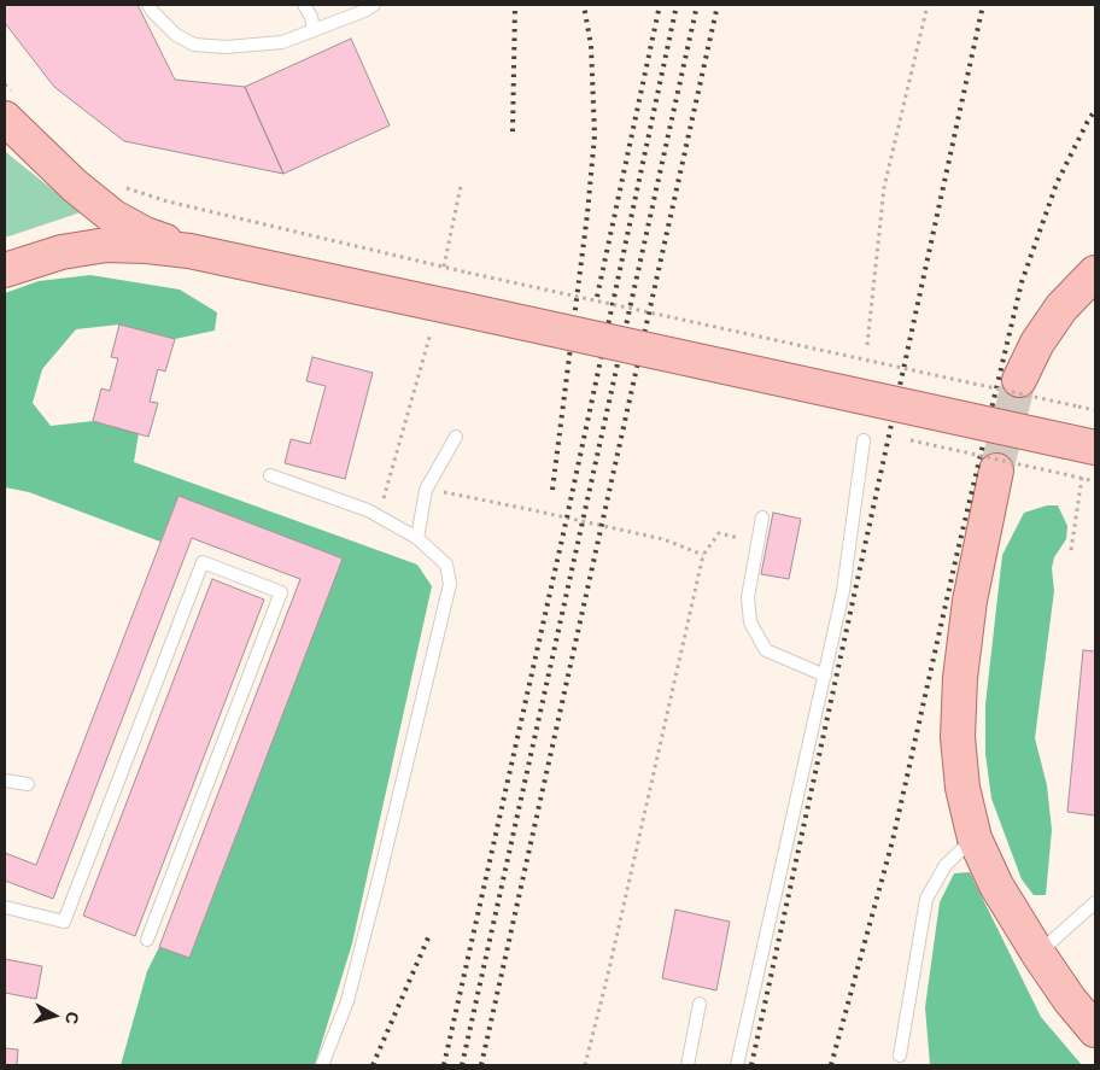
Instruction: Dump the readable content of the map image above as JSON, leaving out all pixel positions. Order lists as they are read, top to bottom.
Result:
{
  "north": "right"
}
